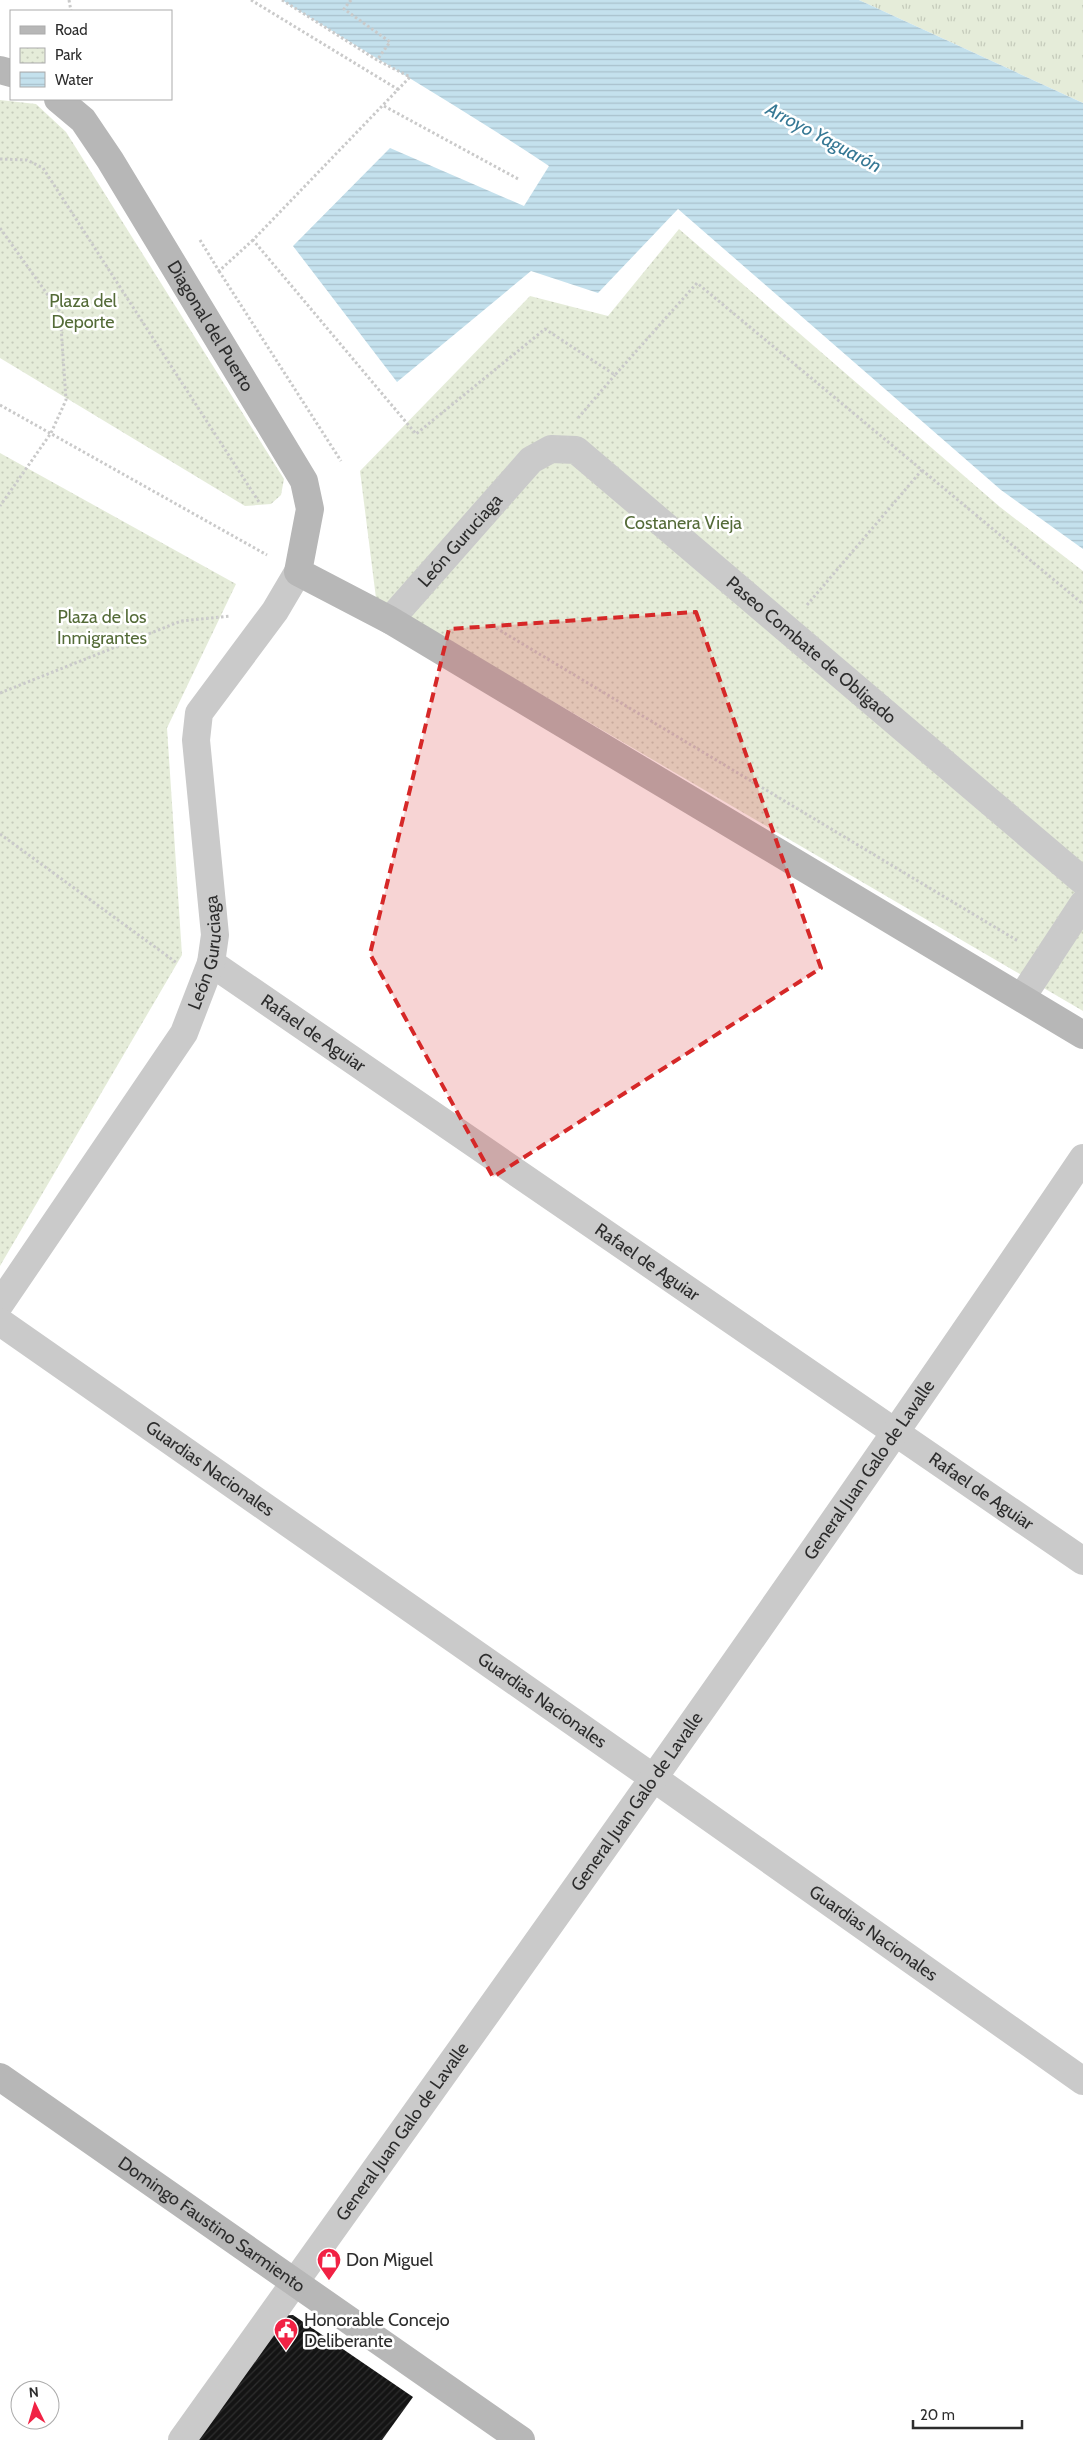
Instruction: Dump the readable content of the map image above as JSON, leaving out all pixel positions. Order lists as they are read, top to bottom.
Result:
{
  "streets": {
    "main road": ["Diagonal del Puerto", "Domingo Faustino Sarmiento"],
    "street": [
      "León Guruciaga",
      "Paseo Combate de Obligado",
      "Rafael de Aguiar",
      "Guardias Nacionales",
      "General Juan Galo de Lavalle"
    ]
  },
  "crossings": [
    ["Diagonal del Puerto", "León Guruciaga"],
    ["León Guruciaga", "Paseo Combate de Obligado"],
    ["León Guruciaga", "Rafael de Aguiar"],
    ["Rafael de Aguiar", "General Juan Galo de Lavalle"],
    ["Guardias Nacionales", "General Juan Galo de Lavalle"],
    ["General Juan Galo de Lavalle", "Domingo Faustino Sarmiento"]
  ],
  "water": ["Arroyo Yaguarón"],
  "parks": ["Plaza del Deporte", "Costanera Vieja", "Plaza de los Inmigrantes"],
  "places": {
    "shop": ["Don Miguel"],
    "public building": ["Honorable Concejo Deliberante"]
  },
  "legend": ["Road", "Park", "Water"],
  "scale_bar": "20 m",
  "north": "top"
}
